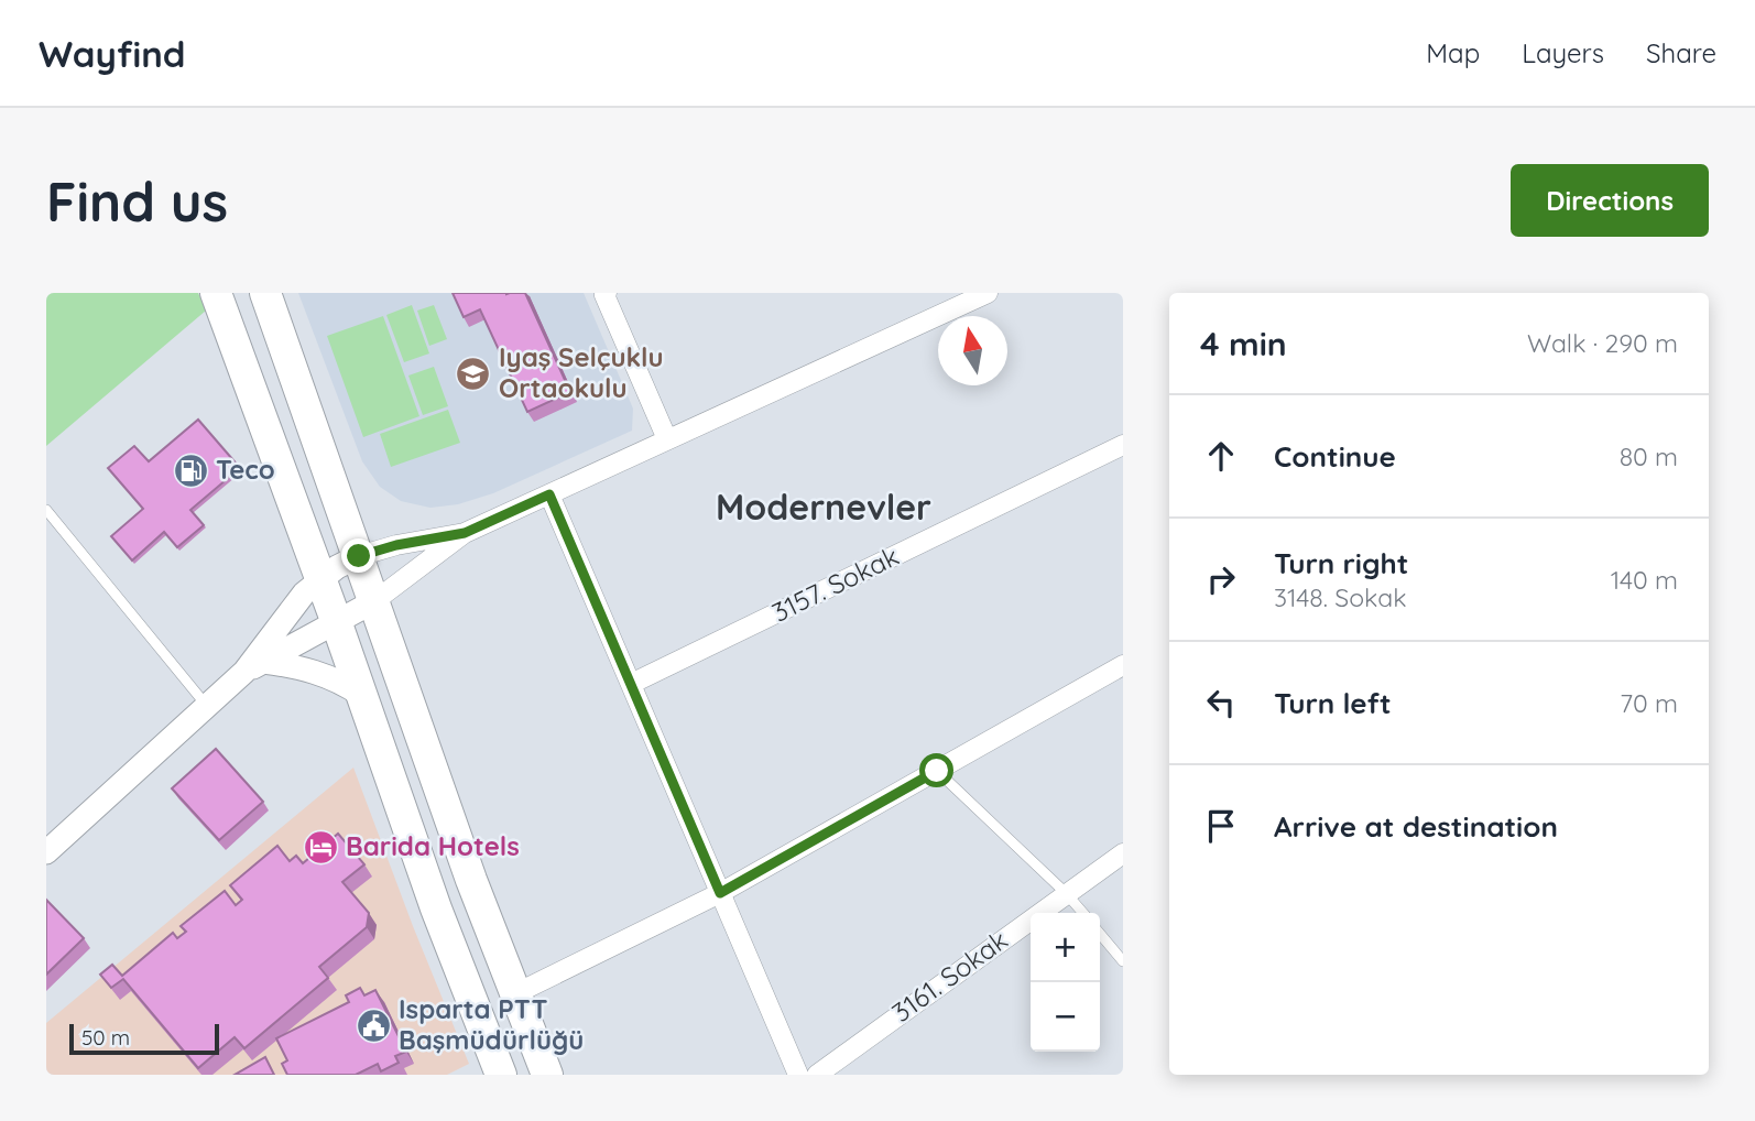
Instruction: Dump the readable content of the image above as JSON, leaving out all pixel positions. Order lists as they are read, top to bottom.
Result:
{
  "streets": {
    "street": ["3157. Sokak", "3161. Sokak"]
  },
  "districts": ["Modernevler"],
  "places": {
    "school or university": ["Iyaş Selçuklu Ortaokulu"],
    "fuel station": ["Teco"],
    "hotel": ["Barida Hotels"],
    "public building": ["Isparta PTT Başmüdürlüğü"]
  },
  "scale_bar": "50 m",
  "north": "top",
  "page": {
    "header": "Wayfind",
    "nav": ["Map", "Layers", "Share"],
    "buttons": "Directions",
    "title": "Find us",
    "heading": ["4 min", "Walk · 290 m"],
    "list": [
      ["Continue", "80 m"],
      ["Turn right", "3148. Sokak", "140 m"],
      ["Turn left", "70 m"],
      "Arrive at destination"
    ],
    "map_buttons": ["+", "−"],
    "scale": "50 m"
  }
}
